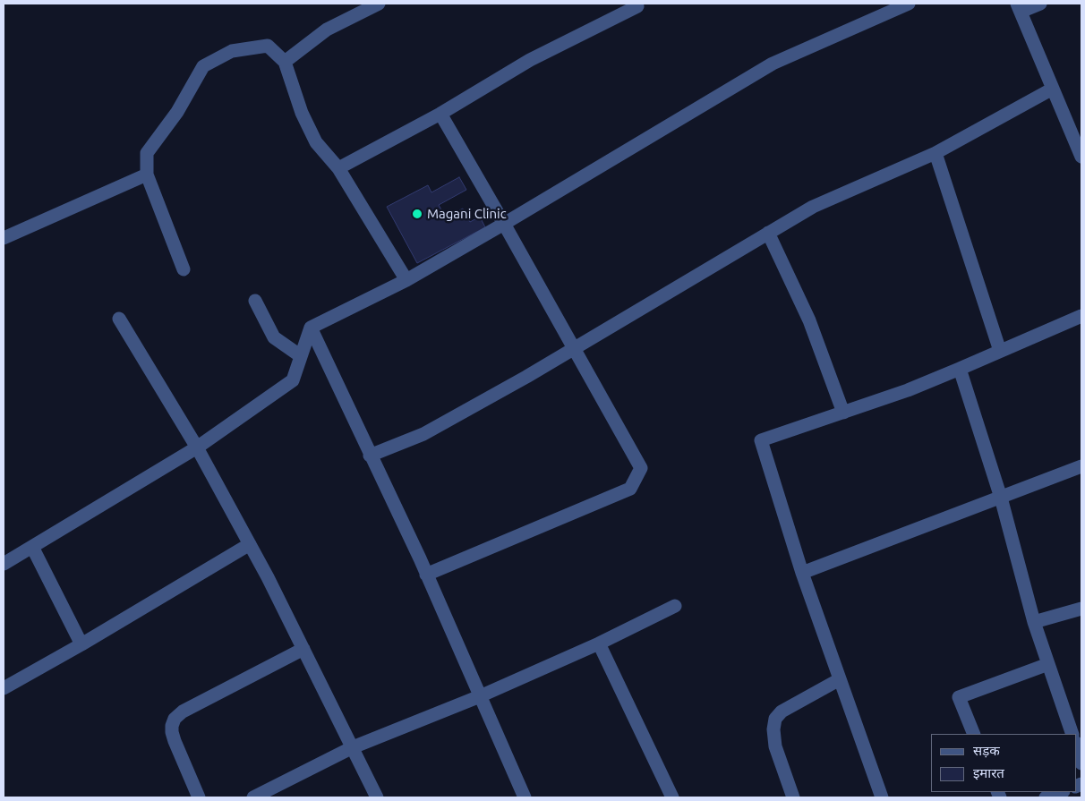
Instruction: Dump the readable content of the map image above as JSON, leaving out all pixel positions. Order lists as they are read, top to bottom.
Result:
{
  "places": ["Magani Clinic"],
  "legend": ["सड़क", "इमारत"]
}
